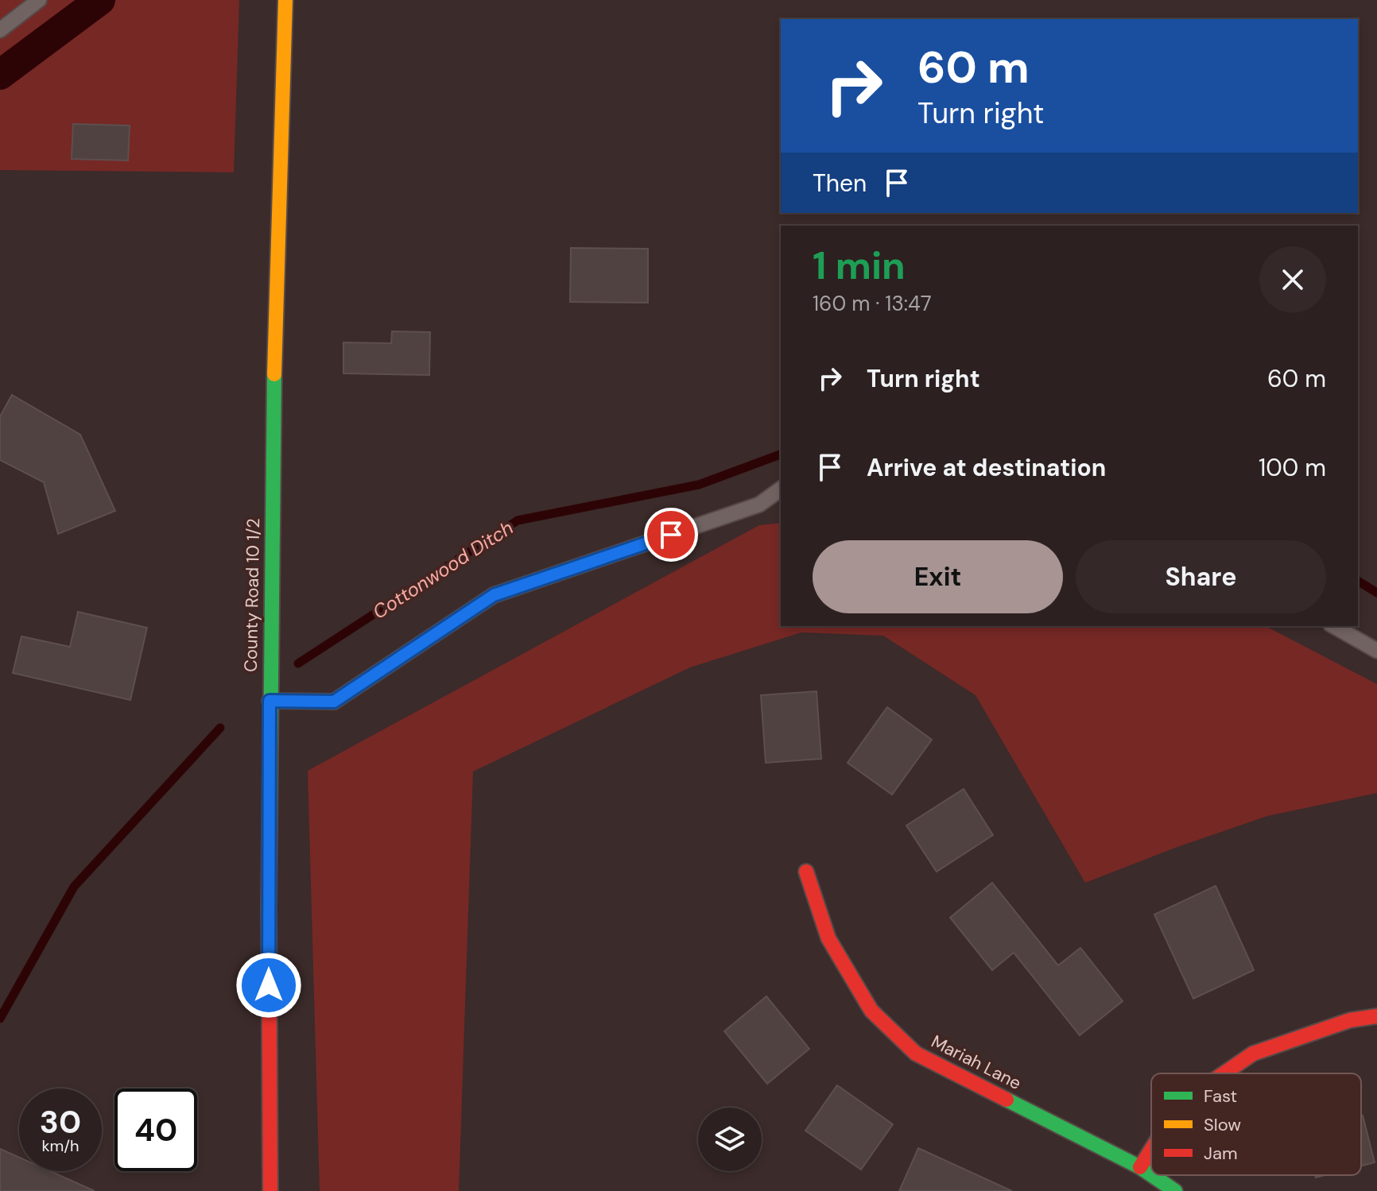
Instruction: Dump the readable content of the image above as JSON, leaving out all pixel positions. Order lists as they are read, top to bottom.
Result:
{
  "streets": {
    "street": ["County Road 10 1/2", "Mariah Lane"]
  },
  "water": ["Cottonwood Ditch"],
  "legend": ["Fast", "Slow", "Jam"],
  "page": {
    "turn": ["60 m", "Turn right"],
    "then": "Then",
    "heading": ["1 min", "160 m · 13:47"],
    "list": [
      {
        "name": "Turn right",
        "value": "60 m"
      },
      {
        "name": "Arrive at destination",
        "value": "100 m"
      }
    ],
    "buttons": ["Exit", "Share"],
    "speed": "30 km/h",
    "limit": "40"
  }
}
